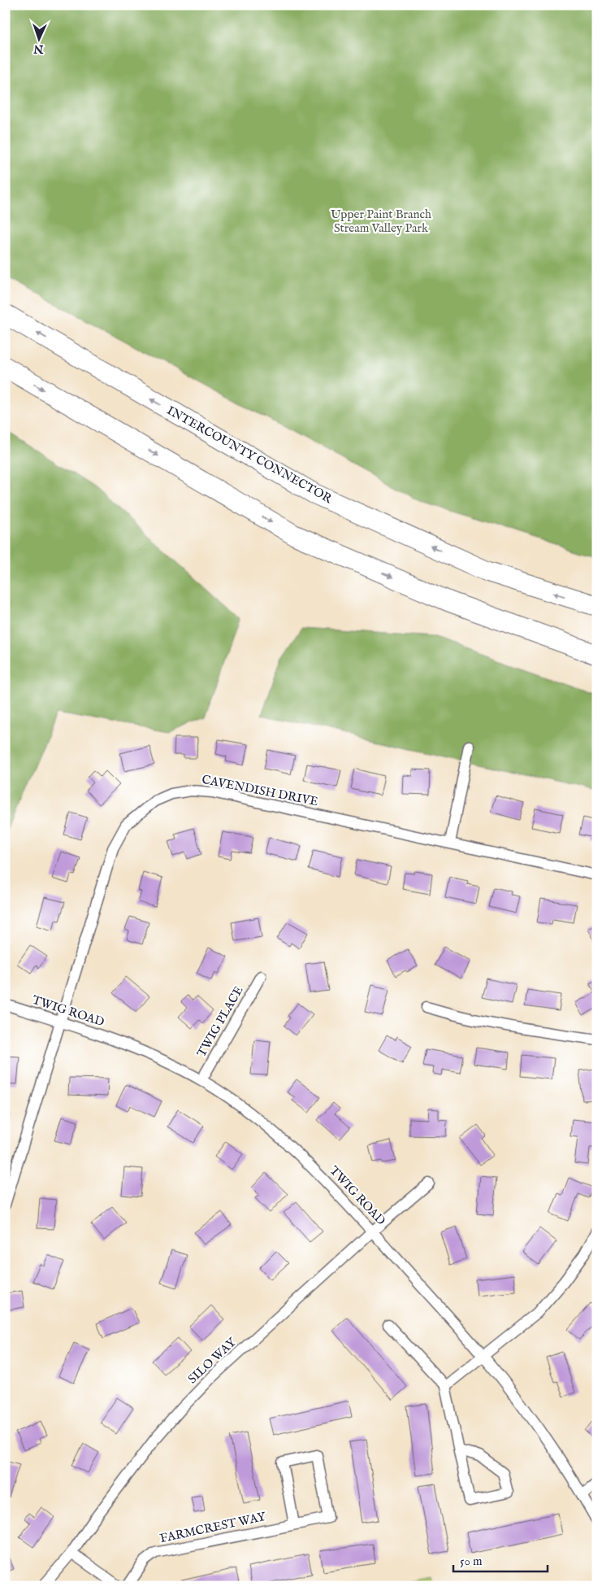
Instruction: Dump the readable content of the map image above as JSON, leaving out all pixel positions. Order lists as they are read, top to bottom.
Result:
{
  "streets": {
    "highway": ["INTERCOUNTY CONNECTOR"],
    "street": [
      "CAVENDISH DRIVE",
      "TWIG ROAD",
      "TWIG PLACE",
      "SILO WAY",
      "FARMCREST WAY"
    ]
  },
  "crossings": [
    ["CAVENDISH DRIVE", "TWIG ROAD"],
    ["TWIG ROAD", "TWIG PLACE"],
    ["TWIG ROAD", "SILO WAY"]
  ],
  "parks": ["Upper Paint Branch Stream Valley Park"],
  "scale_bar": "50 m",
  "north": "bottom"
}
